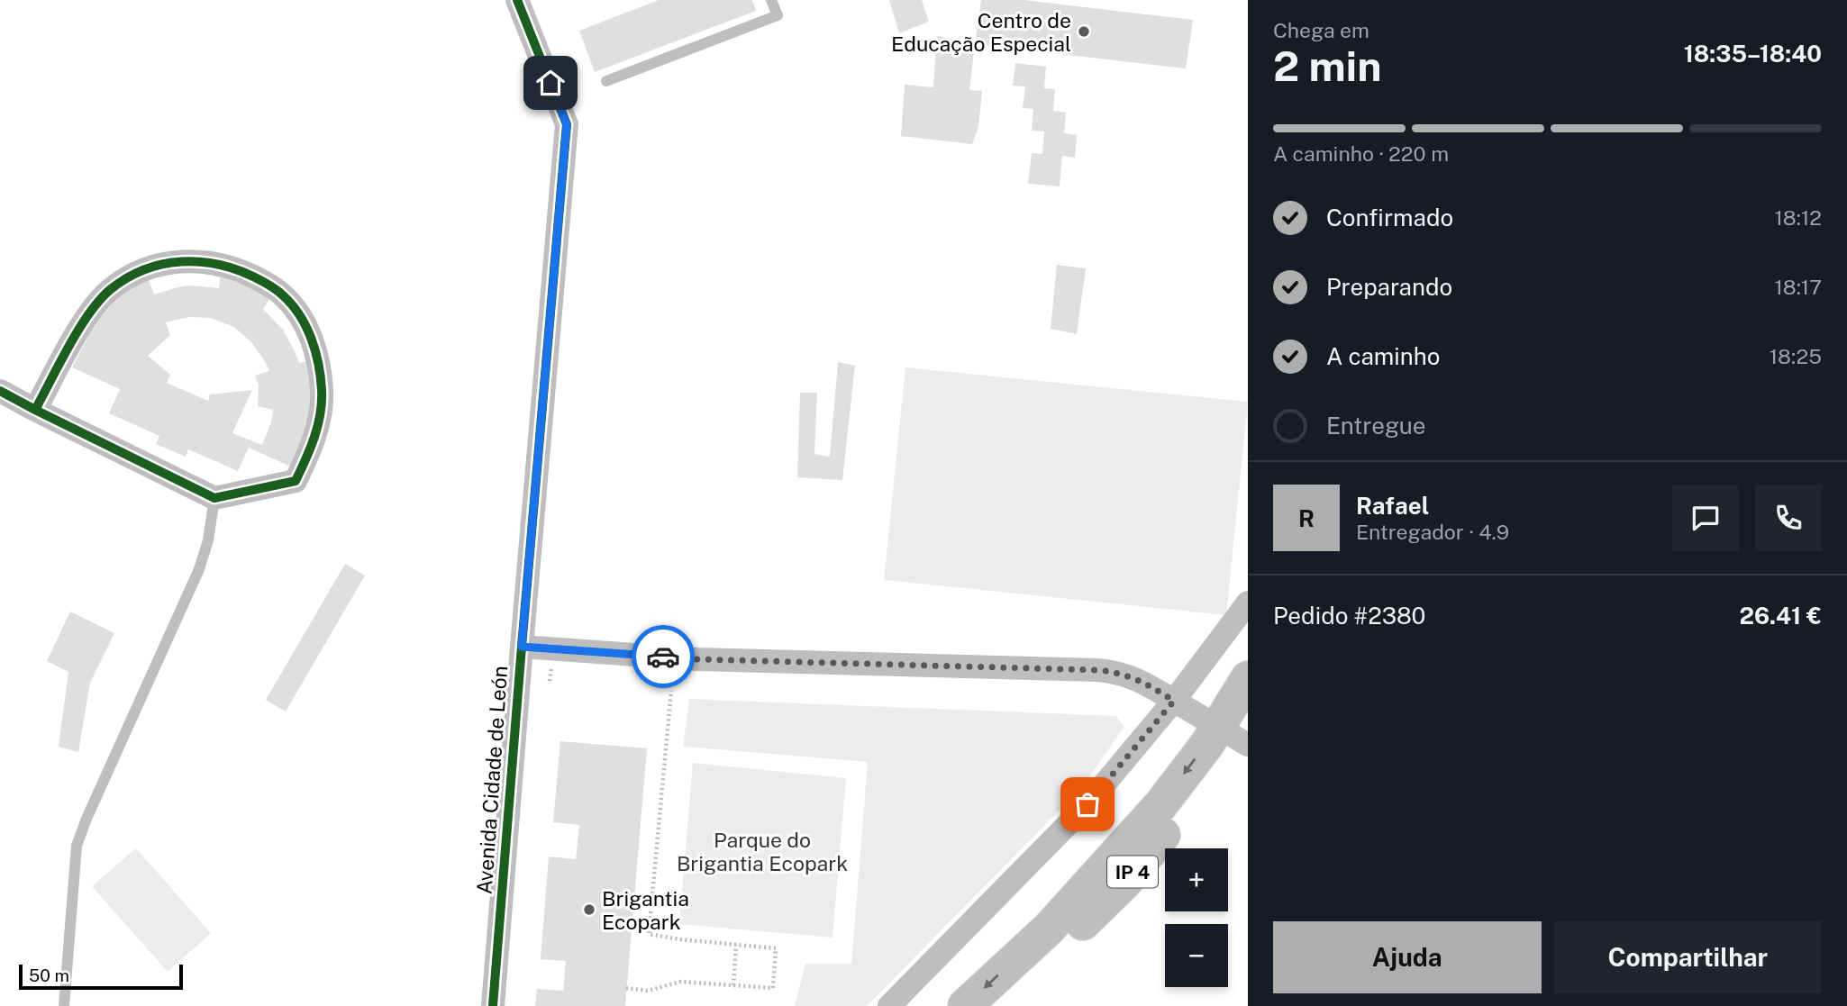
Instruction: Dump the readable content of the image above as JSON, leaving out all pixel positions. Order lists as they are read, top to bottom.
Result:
{
  "streets": {
    "highway": ["IP 4"],
    "street": ["Avenida Cidade de León"]
  },
  "parks": ["Parque do Brigantia Ecopark"],
  "places": ["Centro de Educação Especial", "Brigantia Ecopark"],
  "scale_bar": "50 m",
  "page": {
    "heading": ["2 min", "Chega em", "18:35–18:40"],
    "panel": [
      "Rafael",
      "Entregador · 4.9",
      "Pedido #2380",
      "26.41 €"
    ],
    "bar": "A caminho · 220 m",
    "list": [
      ["Confirmado", "18:12"],
      ["Preparando", "18:17"],
      ["A caminho", "18:25"],
      "Entregue"
    ],
    "round": "R",
    "map_buttons": ["+", "−"],
    "buttons": ["Ajuda", "Compartilhar"],
    "scale": "50 m"
  }
}
